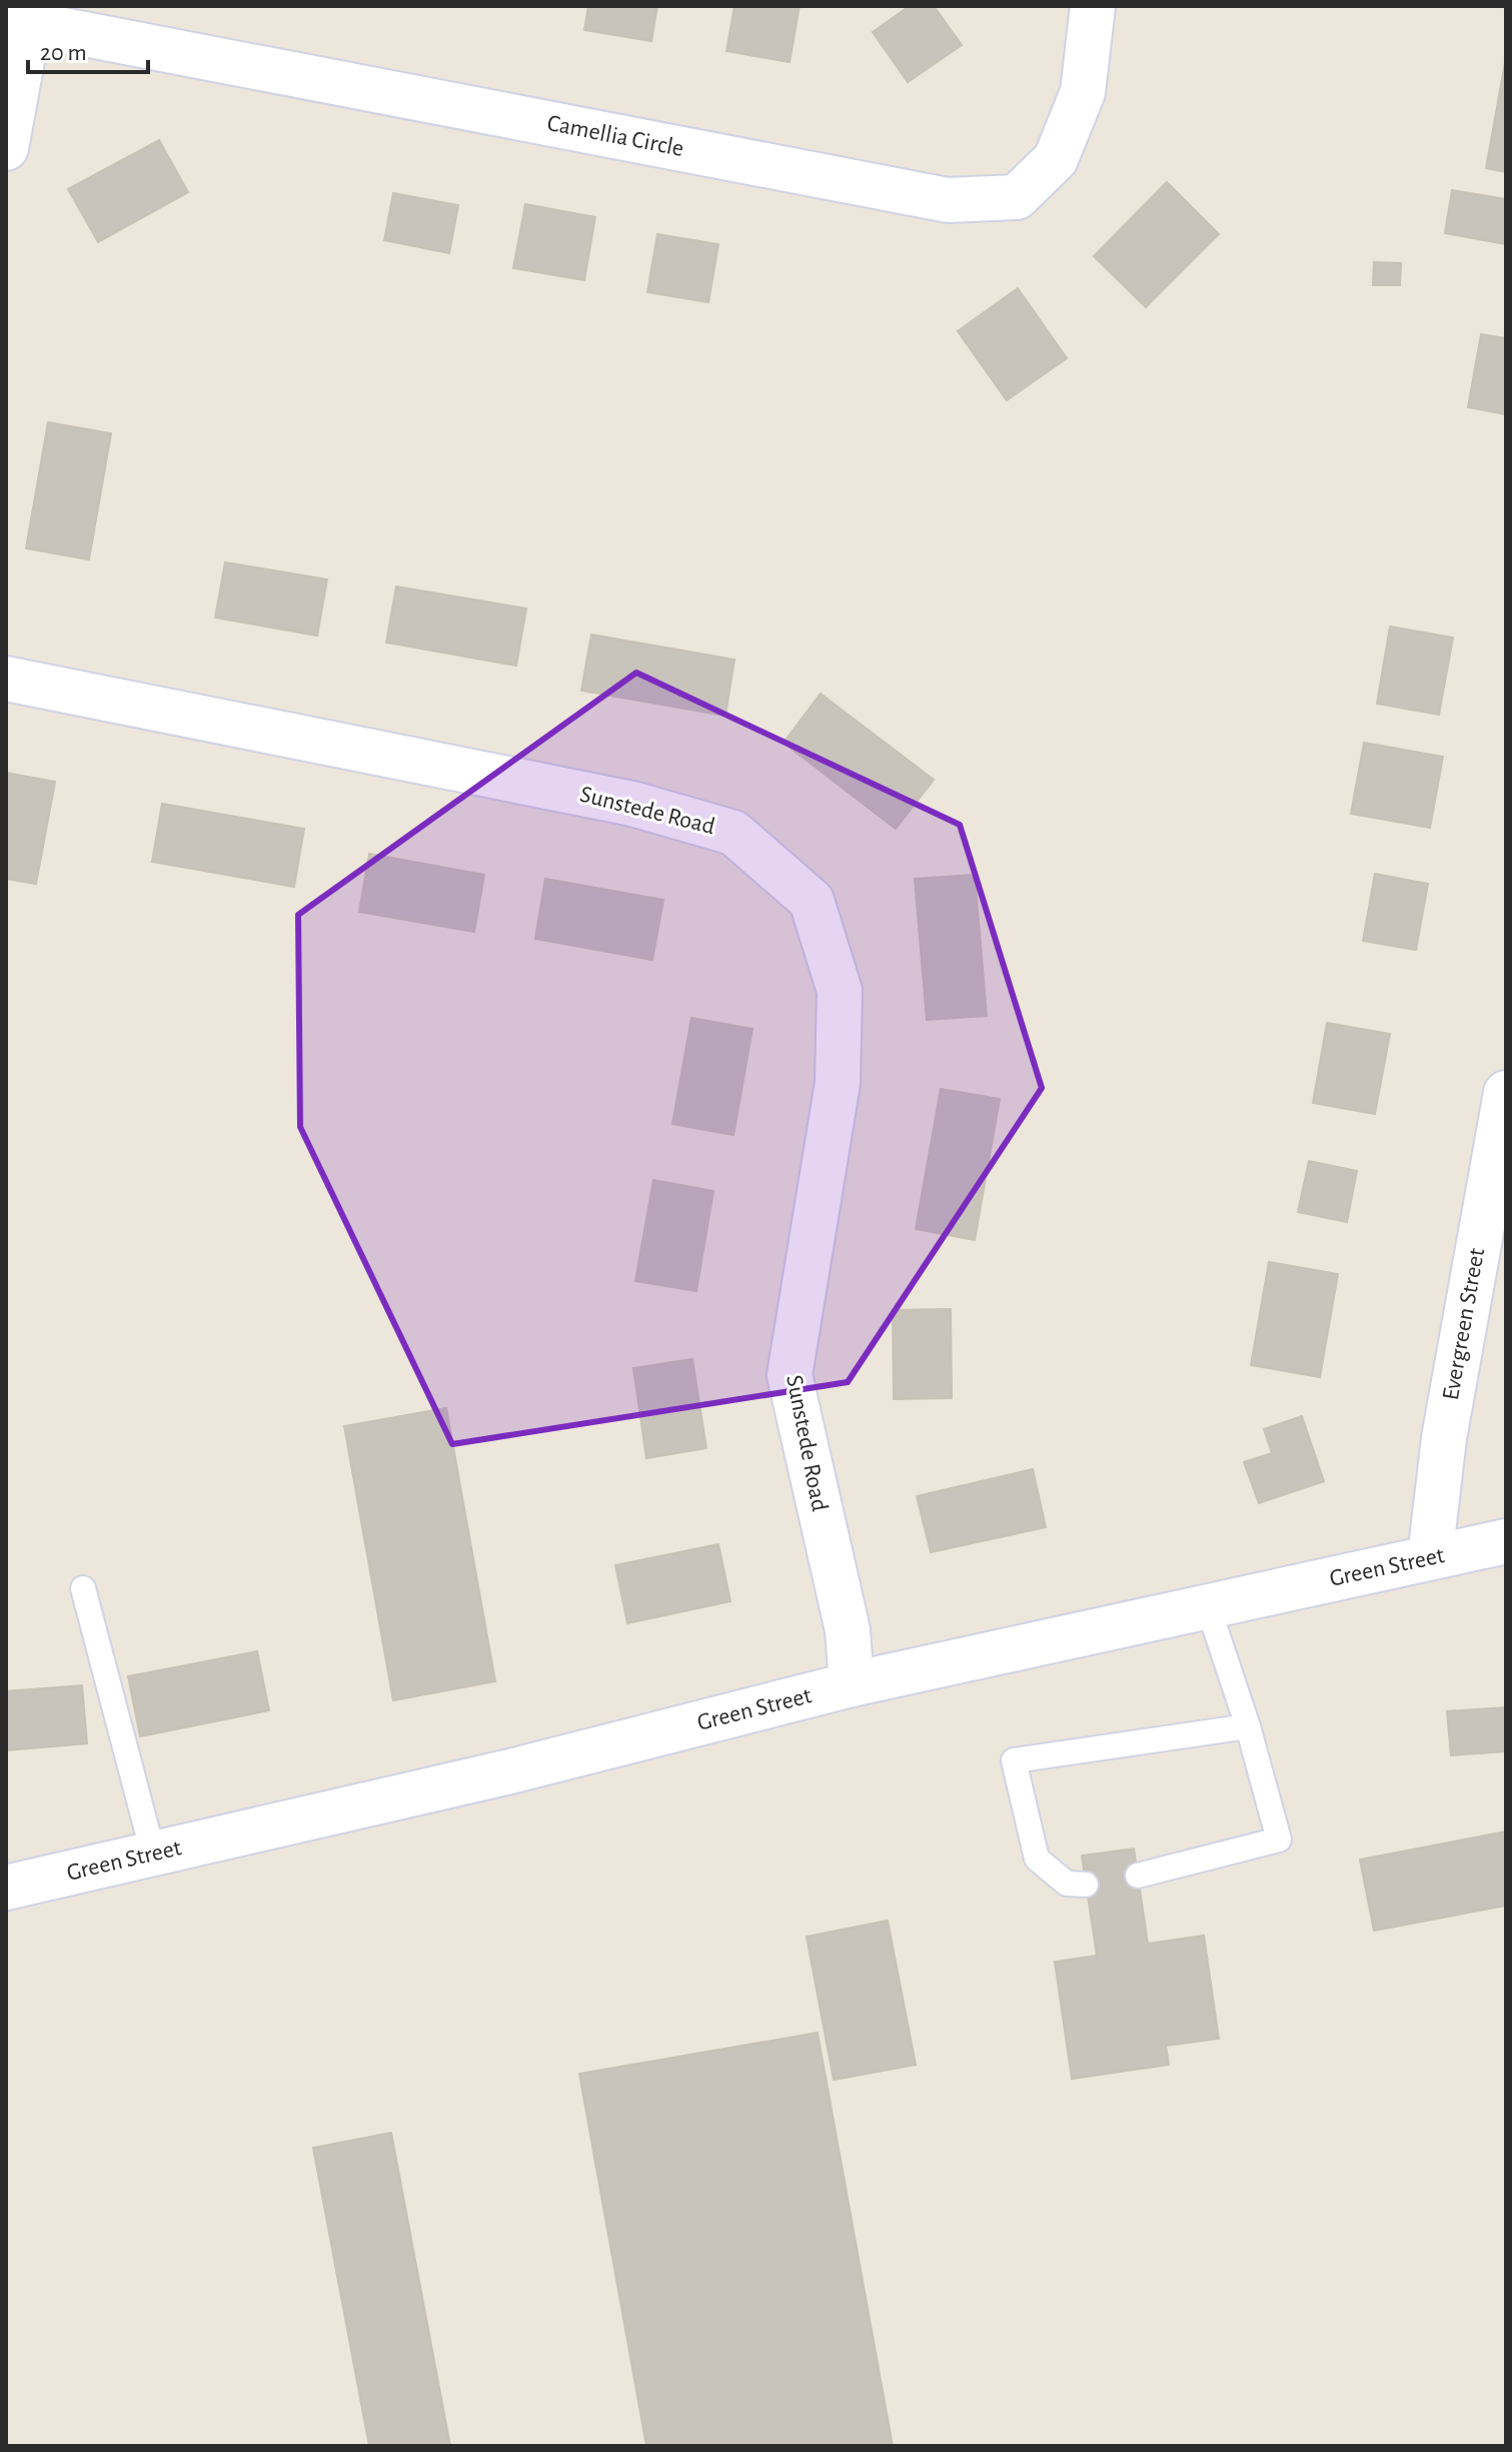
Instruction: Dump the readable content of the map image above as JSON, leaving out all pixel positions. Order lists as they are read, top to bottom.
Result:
{
  "streets": {
    "street": [
      "Camellia Circle",
      "Sunstede Road",
      "Evergreen Street",
      "Green Street"
    ]
  },
  "crossings": [
    ["Sunstede Road", "Green Street"],
    ["Evergreen Street", "Green Street"]
  ],
  "scale_bar": "20 m"
}
